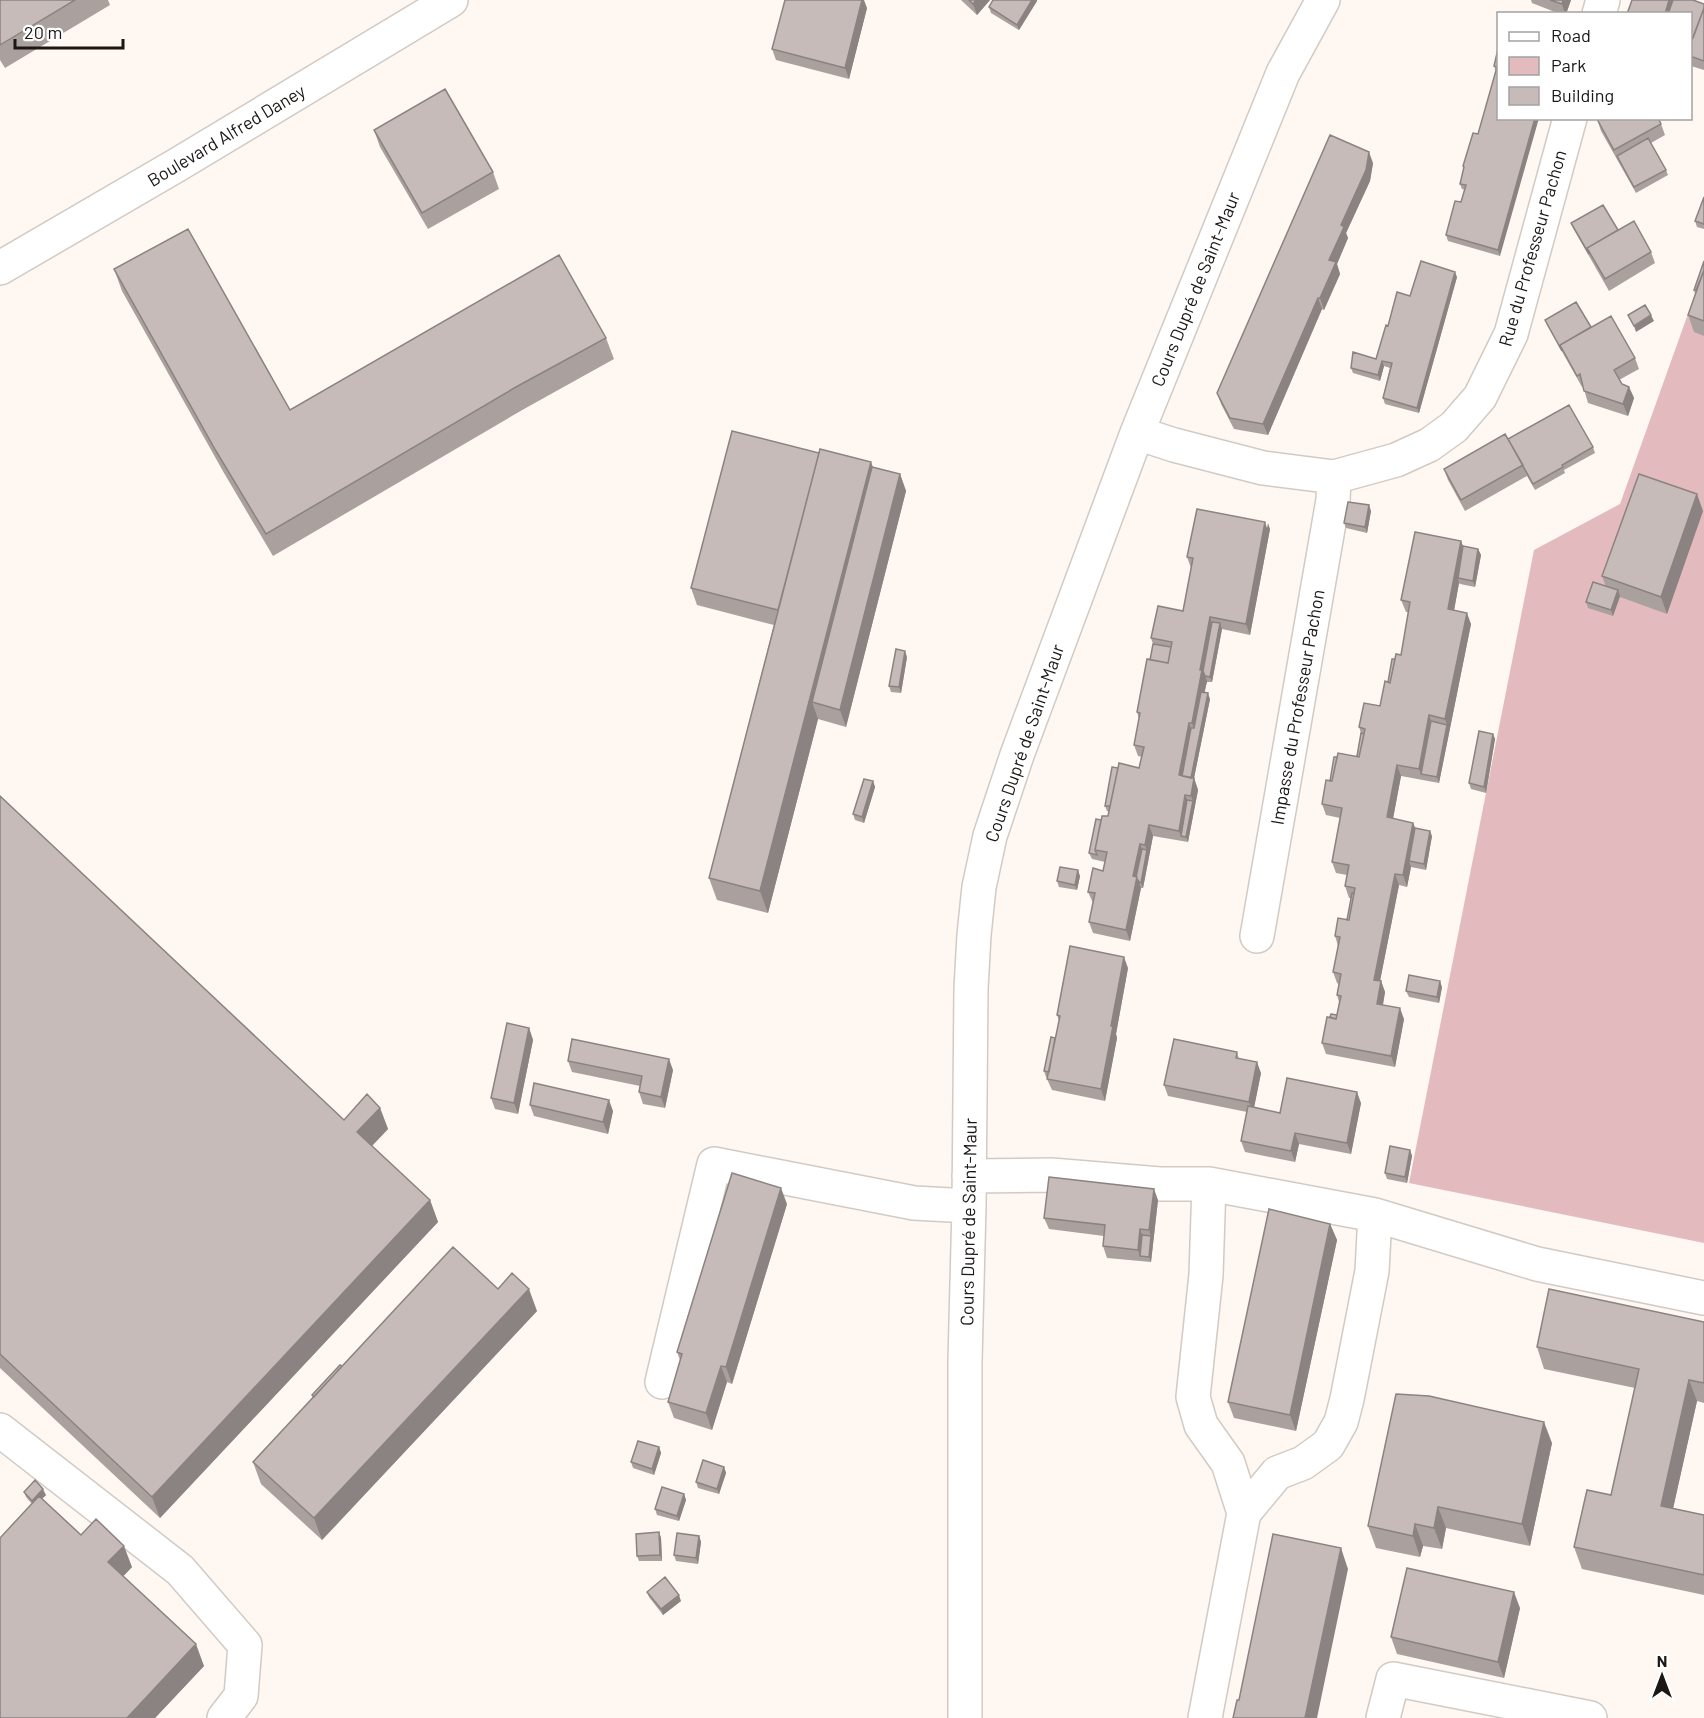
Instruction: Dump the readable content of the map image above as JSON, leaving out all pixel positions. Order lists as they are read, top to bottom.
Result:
{
  "streets": {
    "street": [
      "Boulevard Alfred Daney",
      "Rue du Professeur Pachon",
      "Cours Dupré de Saint-Maur",
      "Impasse du Professeur Pachon"
    ]
  },
  "crossings": [
    ["Rue du Professeur Pachon", "Cours Dupré de Saint-Maur"],
    ["Rue du Professeur Pachon", "Impasse du Professeur Pachon"]
  ],
  "legend": ["Road", "Park", "Building"],
  "scale_bar": "20 m",
  "north": "top"
}
